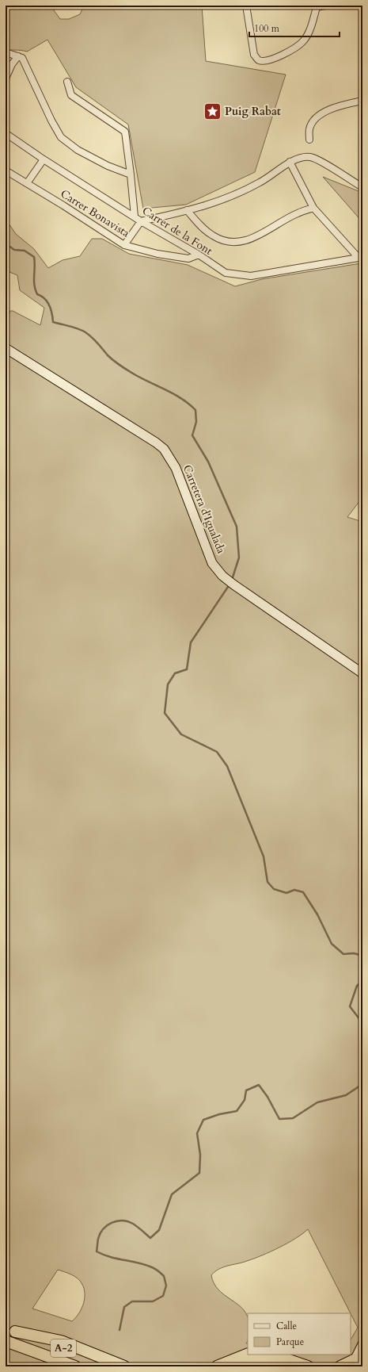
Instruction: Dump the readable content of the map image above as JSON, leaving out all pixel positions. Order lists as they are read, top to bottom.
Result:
{
  "streets": {
    "highway": ["A-2"],
    "street": ["Carrer Bonavista", "Carrer de la Font", "Carretera d'Igualada"]
  },
  "crossings": [
    ["Carrer Bonavista", "Carrer de la Font"]
  ],
  "places": {
    "place": ["Puig Rabat"]
  },
  "legend": ["Calle", "Parque"],
  "scale_bar": "100 m"
}
